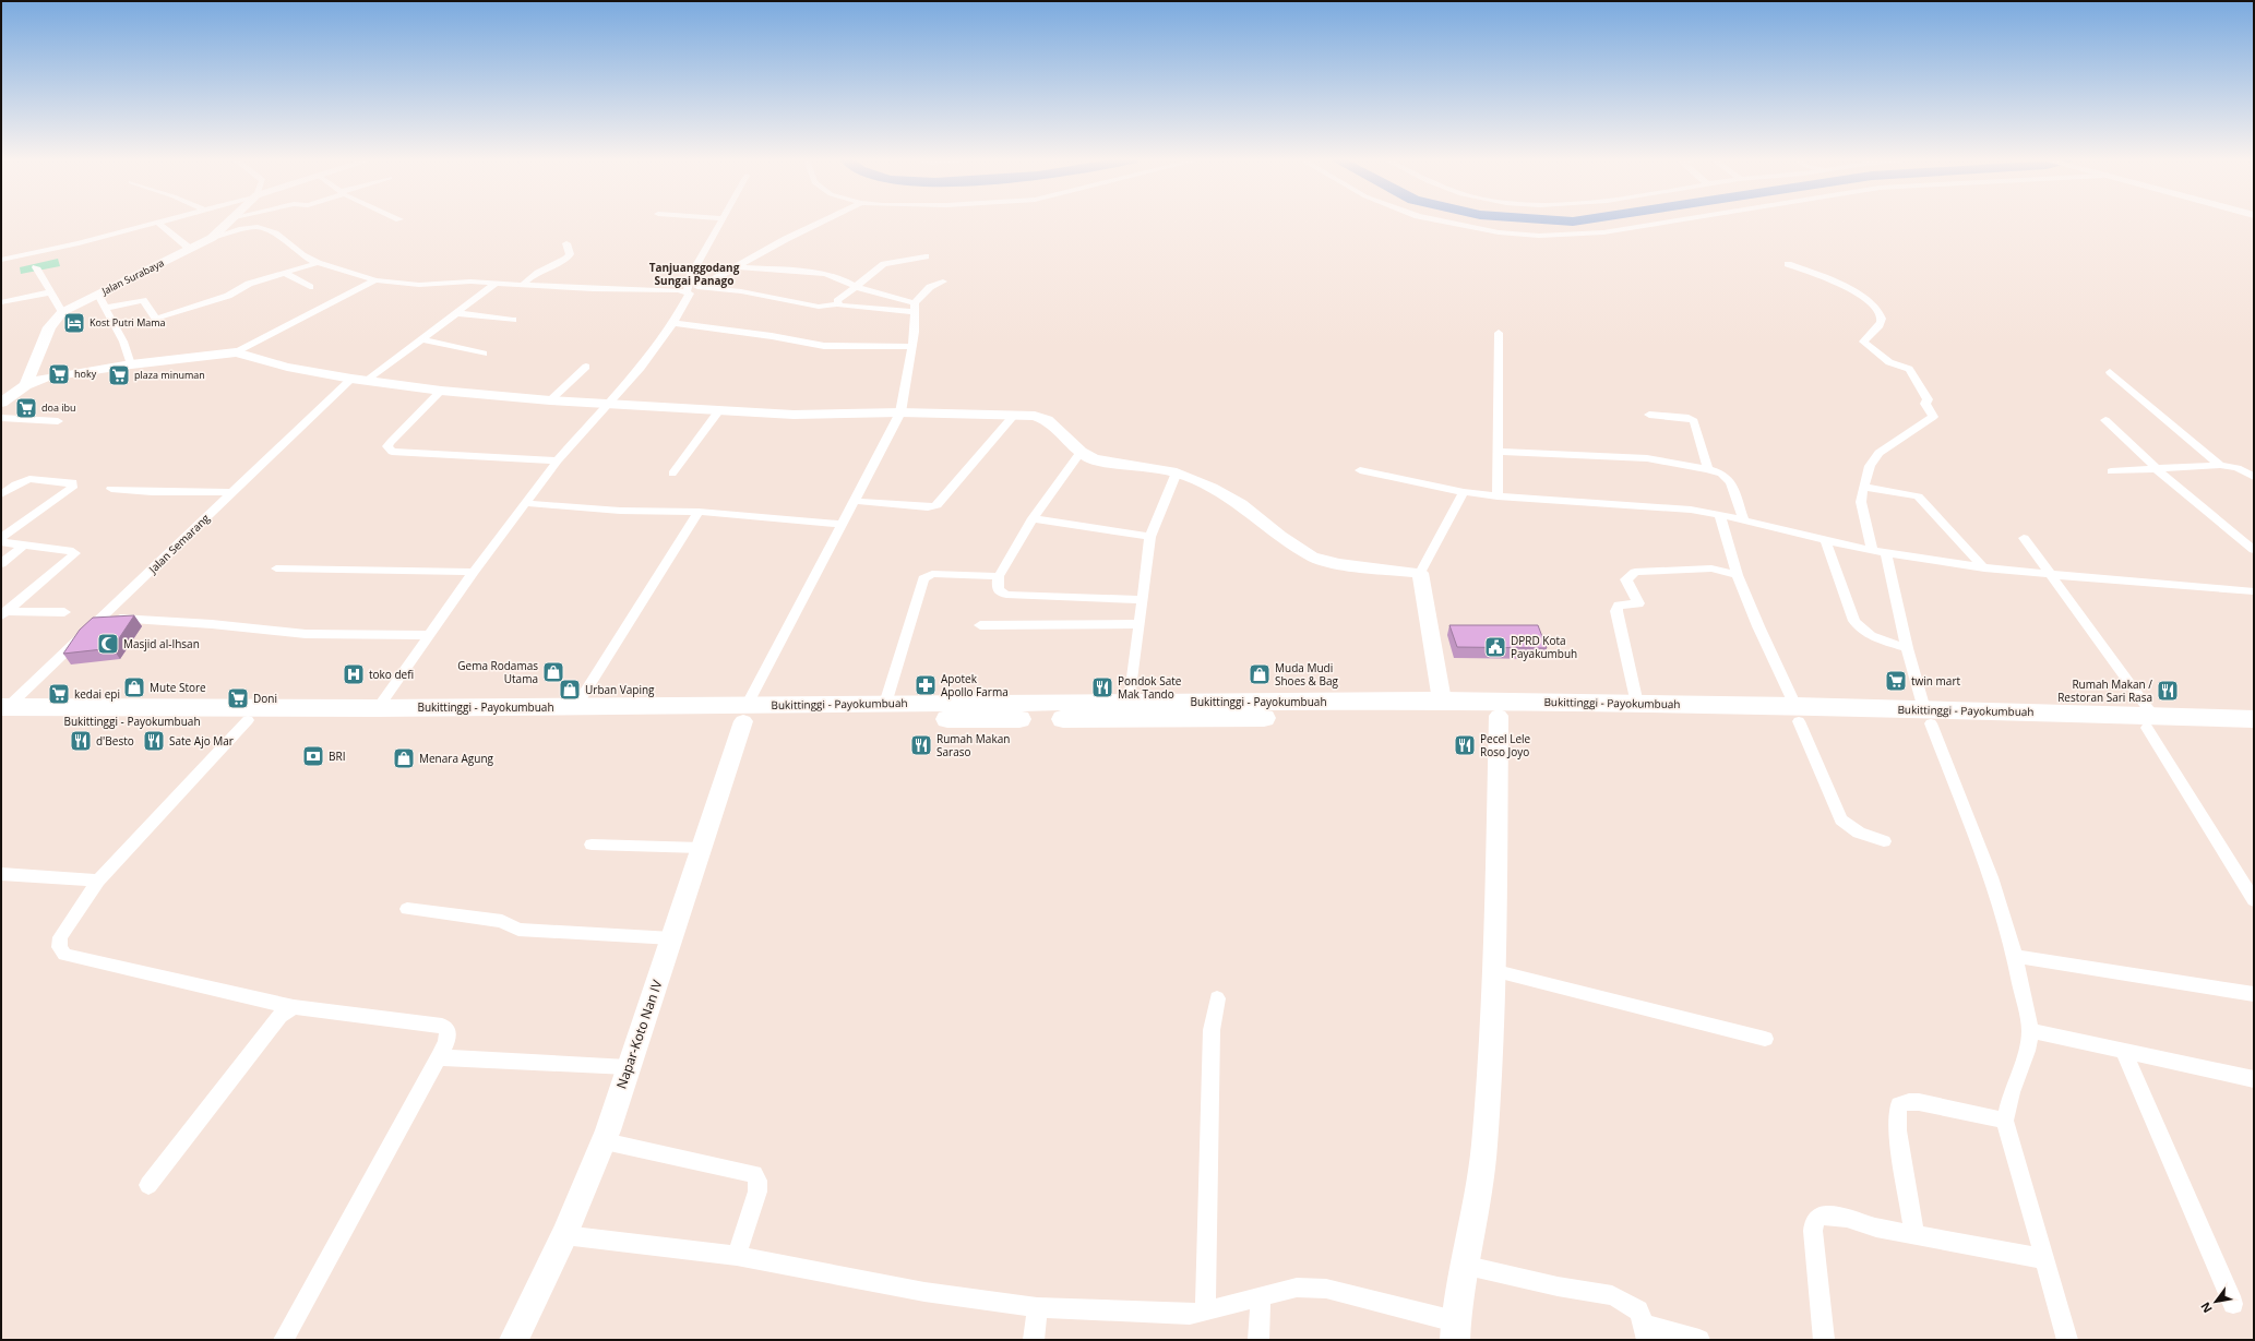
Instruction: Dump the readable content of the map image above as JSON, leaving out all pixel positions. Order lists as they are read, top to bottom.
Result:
{
  "streets": {
    "highway": ["Bukittinggi - Payokumbuah"],
    "street": ["Jalan Surabaya", "Jalan Semarang", "Napar-Koto Nan IV"]
  },
  "crossings": [
    ["Jalan Semarang", "Bukittinggi - Payokumbuah"],
    ["Bukittinggi - Payokumbuah", "Napar-Koto Nan IV"]
  ],
  "districts": ["Tanjuanggodang Sungai Panago"],
  "places": {
    "hotel": ["Kost Putri Mama"],
    "supermarket": [
      "hoky",
      "plaza minuman",
      "doa ibu",
      "twin mart",
      "kedai epi",
      "Doni"
    ],
    "mosque": ["Masjid al-Ihsan"],
    "public building": ["DPRD Kota Payakumbuh"],
    "shop": [
      "Gema Rodamas Utama",
      "Muda Mudi Shoes & Bag",
      "Mute Store",
      "Urban Vaping",
      "Menara Agung"
    ],
    "hospital": ["toko defi"],
    "pharmacy": ["Apotek Apollo Farma"],
    "restaurant": [
      "Pondok Sate Mak Tando",
      "Rumah Makan / Restoran Sari Rasa",
      "d'Besto",
      "Sate Ajo Mar",
      "Rumah Makan Saraso",
      "Pecel Lele Roso Joyo"
    ],
    "bank": ["BRI"]
  },
  "north": "bottom left"
}
